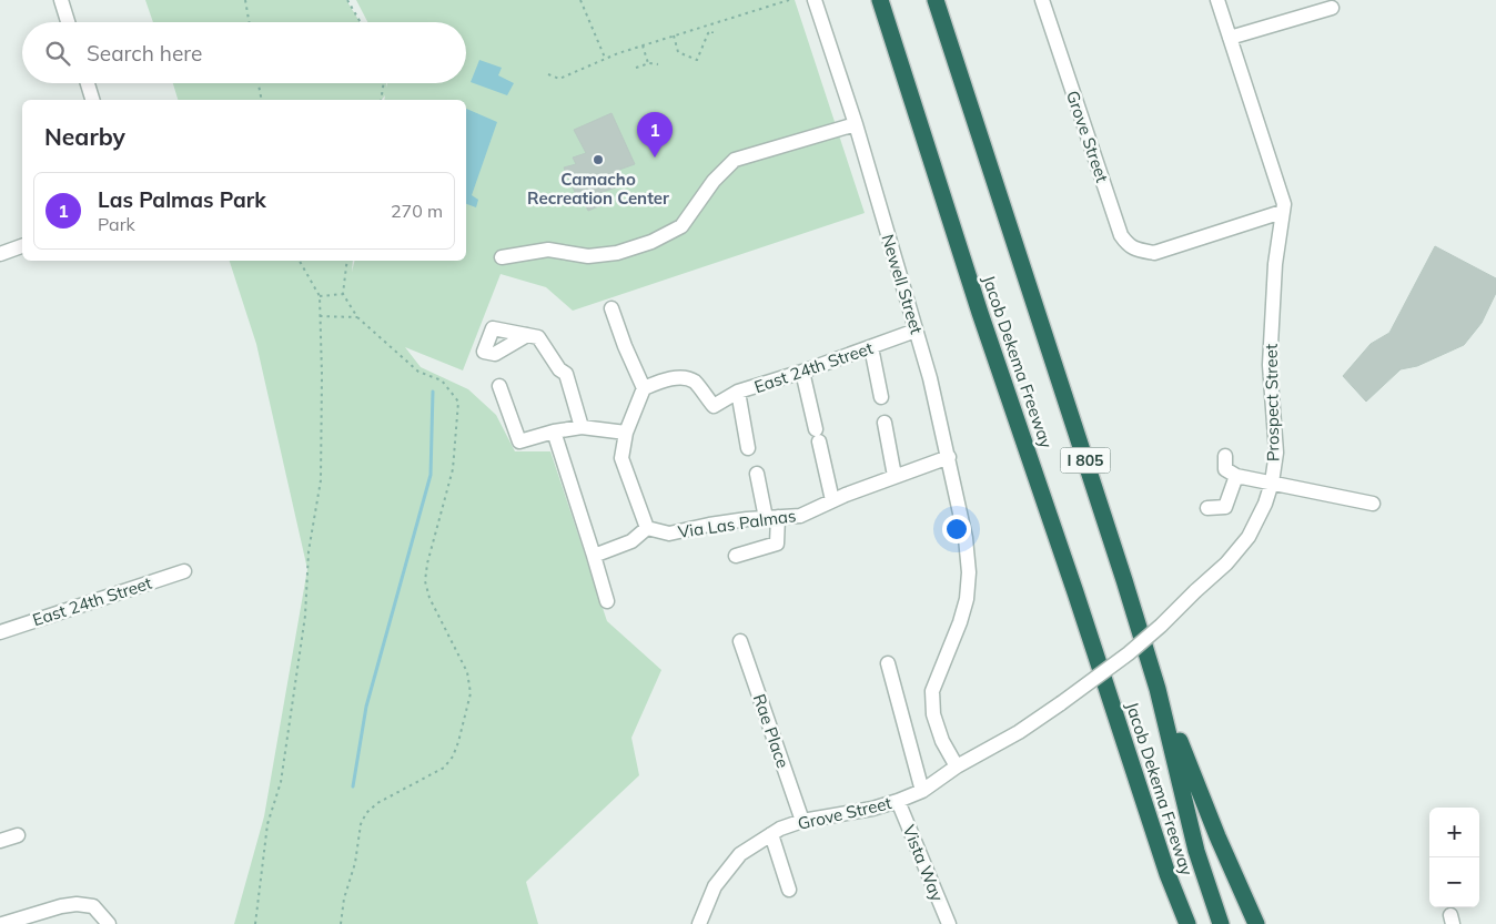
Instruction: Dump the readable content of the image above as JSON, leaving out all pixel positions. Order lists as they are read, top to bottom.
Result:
{
  "streets": {
    "highway": ["Jacob Dekema Freeway", "I 805"],
    "street": [
      "Grove Street",
      "Newell Street",
      "East 24th Street",
      "Prospect Street",
      "Via Las Palmas",
      "Rae Place",
      "Vista Way"
    ]
  },
  "crossings": [
    ["Grove Street", "Newell Street"],
    ["Grove Street", "Prospect Street"],
    ["Grove Street", "Rae Place"],
    ["Grove Street", "Vista Way"],
    ["Newell Street", "East 24th Street"],
    ["Newell Street", "Prospect Street"],
    ["Newell Street", "Via Las Palmas"]
  ],
  "places": ["Camacho Recreation Center"],
  "page": {
    "search": "Search here",
    "heading": "Nearby",
    "pins": "1",
    "list": [
      {
        "mark": "1",
        "name": "Las Palmas Park",
        "note": "Park",
        "value": "270 m"
      }
    ],
    "map_buttons": ["+", "−"]
  }
}
